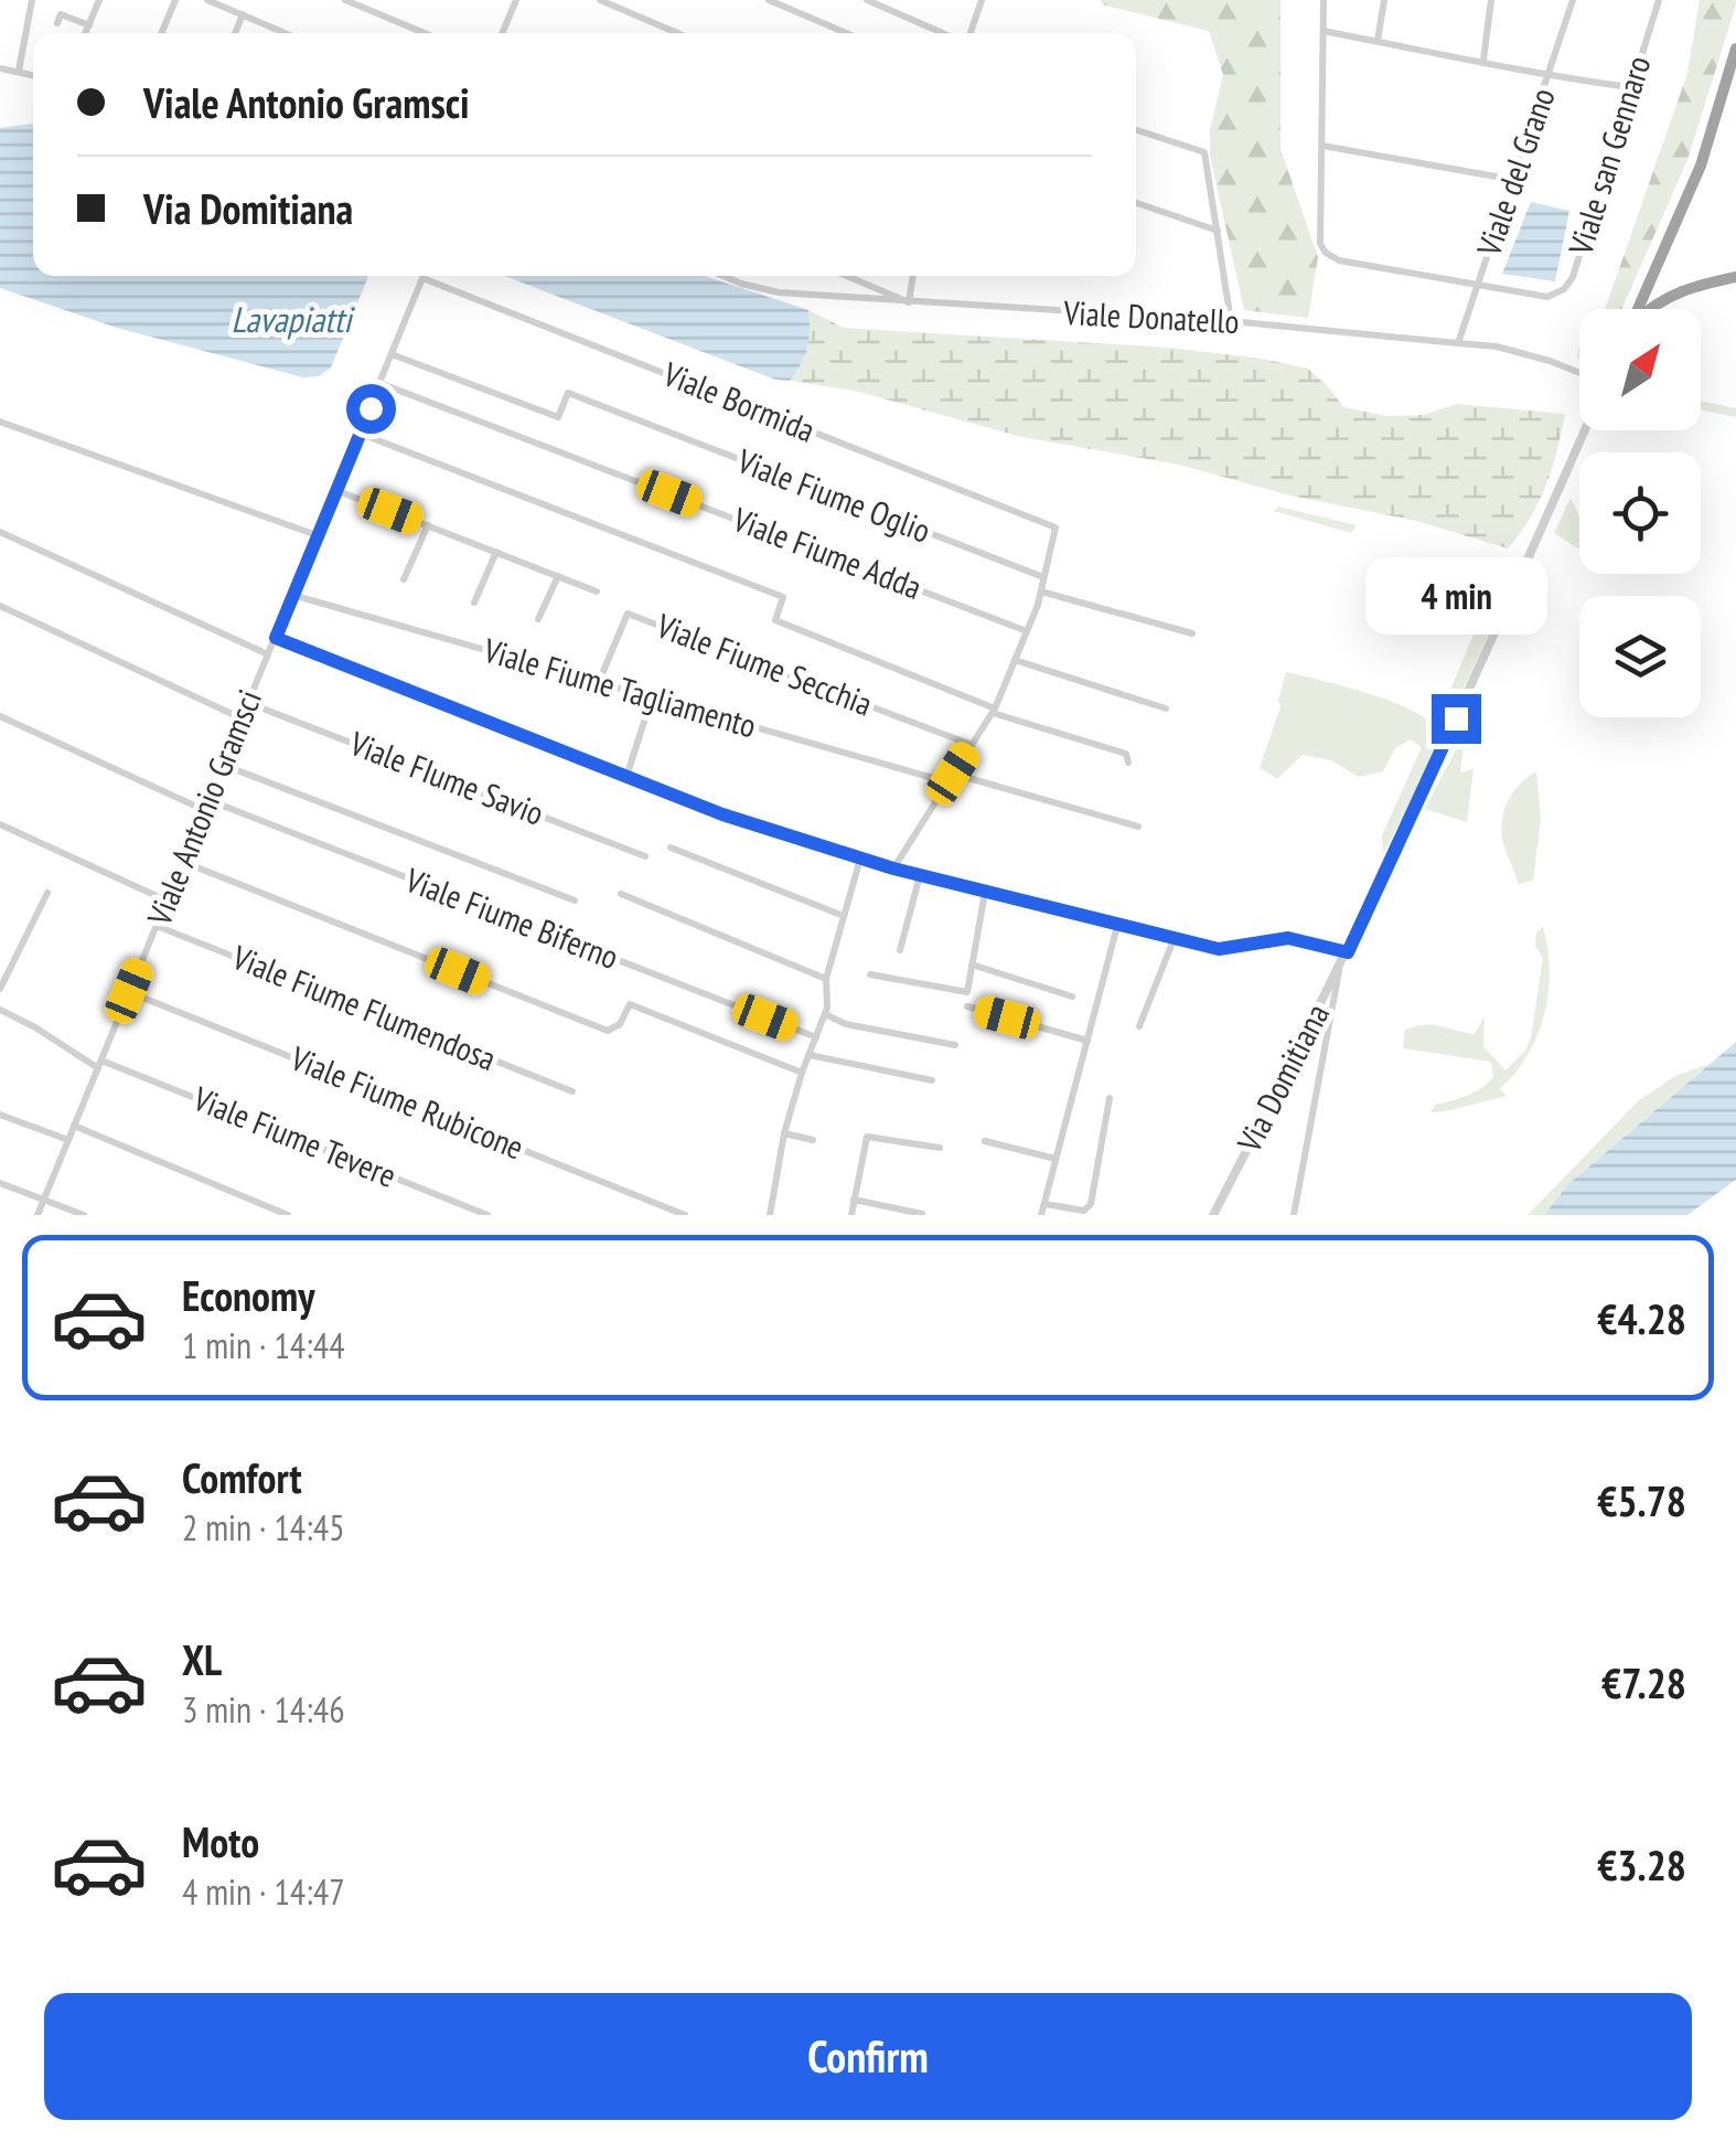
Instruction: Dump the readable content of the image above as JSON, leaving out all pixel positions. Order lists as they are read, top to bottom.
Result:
{
  "streets": {
    "street": [
      "Viale san Gennaro",
      "Viale del Grano",
      "Viale Donatello",
      "Viale Bormida",
      "Viale Fiume Oglio",
      "Viale Fiume Adda",
      "Viale Fiume Secchia",
      "Viale Fiume Tagliamento",
      "Viale FIume Savio",
      "Viale Antonio Gramsci",
      "Viale Fiume Biferno",
      "Viale Fiume Flumendosa",
      "Via Domitiana",
      "Viale Fiume Rubicone",
      "Viale Fiume Tevere"
    ]
  },
  "crossings": [
    ["Viale san Gennaro", "Viale del Grano"],
    ["Viale del Grano", "Viale Donatello"],
    ["Viale Bormida", "Viale Fiume Oglio"],
    ["Viale Bormida", "Viale Antonio Gramsci"],
    ["Viale Fiume Oglio", "Viale Antonio Gramsci"],
    ["Viale Fiume Adda", "Viale Antonio Gramsci"],
    ["Viale Fiume Secchia", "Viale Fiume Tagliamento"],
    ["Viale Fiume Tagliamento", "Viale Antonio Gramsci"],
    ["Viale FIume Savio", "Viale Antonio Gramsci"],
    ["Viale Antonio Gramsci", "Viale Fiume Biferno"],
    ["Viale Antonio Gramsci", "Viale Fiume Flumendosa"],
    ["Viale Antonio Gramsci", "Viale Fiume Rubicone"],
    ["Viale Antonio Gramsci", "Viale Fiume Tevere"]
  ],
  "water": ["Lavapiatti"],
  "north": "top right",
  "page": {
    "banner": ["Viale Antonio Gramsci", "Via Domitiana"],
    "bubble": "4 min",
    "list": [
      {
        "name": "Economy",
        "note": "1 min · 14:44",
        "value": "€4.28"
      },
      {
        "name": "Comfort",
        "note": "2 min · 14:45",
        "value": "€5.78"
      },
      {
        "name": "XL",
        "note": "3 min · 14:46",
        "value": "€7.28"
      },
      {
        "name": "Moto",
        "note": "4 min · 14:47",
        "value": "€3.28"
      }
    ],
    "buttons": "Confirm"
  }
}
